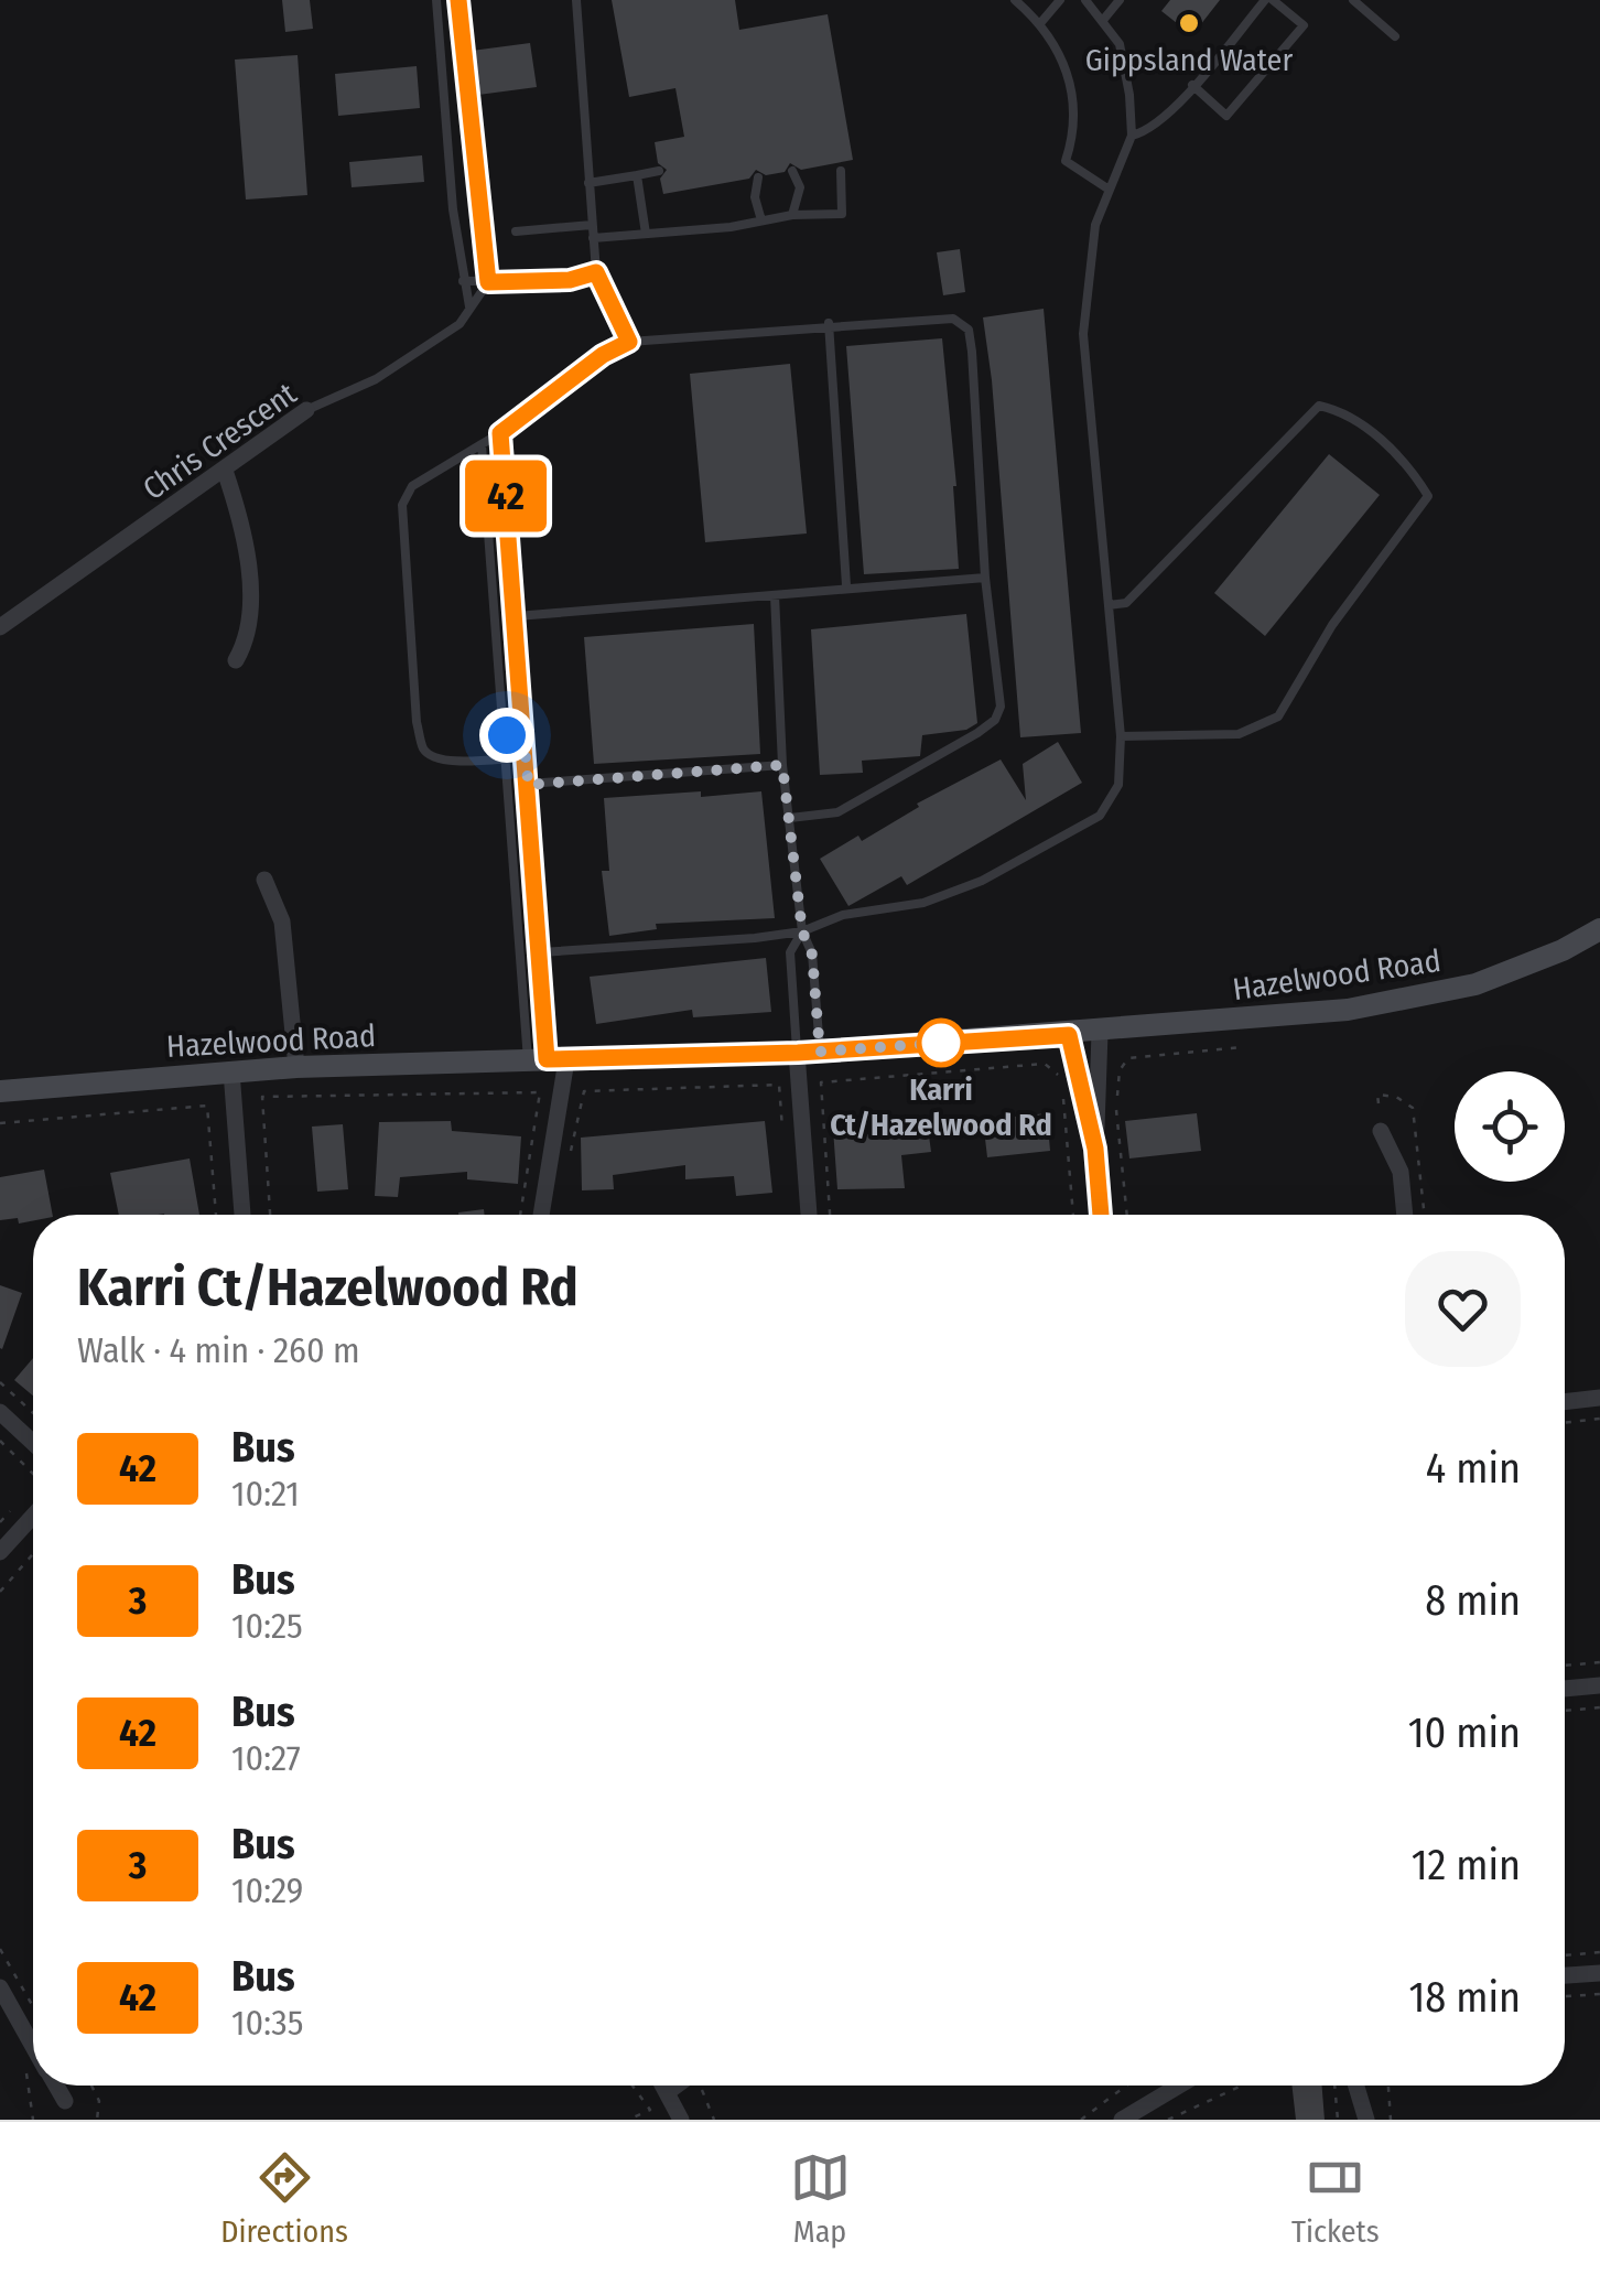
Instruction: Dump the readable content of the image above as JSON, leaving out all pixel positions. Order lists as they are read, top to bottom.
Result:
{
  "streets": {
    "main road": ["Hazelwood Road"],
    "street": ["Chris Crescent"]
  },
  "places": ["Gippsland Water", "Karri Ct/Hazelwood Rd"],
  "lines": ["bus line 42"],
  "page": {
    "on_map": "42",
    "heading": ["Karri Ct/Hazelwood Rd", "Walk · 4 min · 260 m"],
    "list": [
      {
        "mark": "42",
        "name": "Bus",
        "note": "10:21",
        "value": "4 min"
      },
      {
        "mark": "3",
        "name": "Bus",
        "note": "10:25",
        "value": "8 min"
      },
      {
        "mark": "42",
        "name": "Bus",
        "note": "10:27",
        "value": "10 min"
      },
      {
        "mark": "3",
        "name": "Bus",
        "note": "10:29",
        "value": "12 min"
      },
      {
        "mark": "42",
        "name": "Bus",
        "note": "10:35",
        "value": "18 min"
      }
    ],
    "tabs": ["Directions", "Map", "Tickets"]
  }
}
